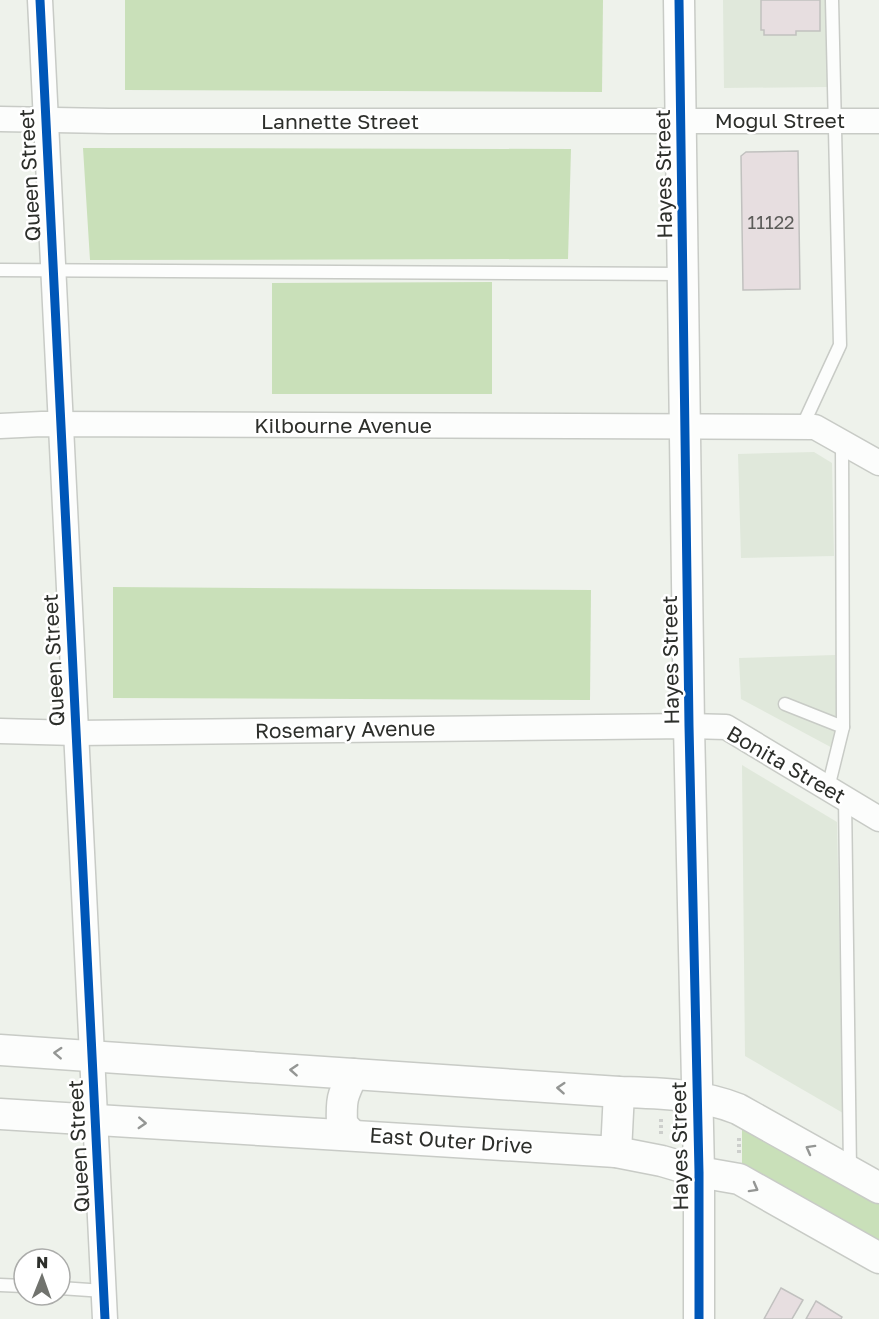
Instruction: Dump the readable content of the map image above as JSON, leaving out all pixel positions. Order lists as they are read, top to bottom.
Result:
{
  "streets": {
    "street": [
      "Mogul Street",
      "Lannette Street",
      "Hayes Street",
      "Queen Street",
      "Kilbourne Avenue",
      "Rosemary Avenue",
      "Bonita Street",
      "East Outer Drive"
    ]
  },
  "crossings": [
    ["Mogul Street", "Lannette Street"],
    ["Mogul Street", "Hayes Street"],
    ["Lannette Street", "Hayes Street"],
    ["Lannette Street", "Queen Street"],
    ["Hayes Street", "Kilbourne Avenue"],
    ["Hayes Street", "Rosemary Avenue"],
    ["Hayes Street", "Bonita Street"],
    ["Hayes Street", "East Outer Drive"],
    ["Queen Street", "Kilbourne Avenue"],
    ["Queen Street", "Rosemary Avenue"],
    ["Queen Street", "East Outer Drive"],
    ["Rosemary Avenue", "Bonita Street"]
  ],
  "house_numbers": ["11122"],
  "north": "top"
}
